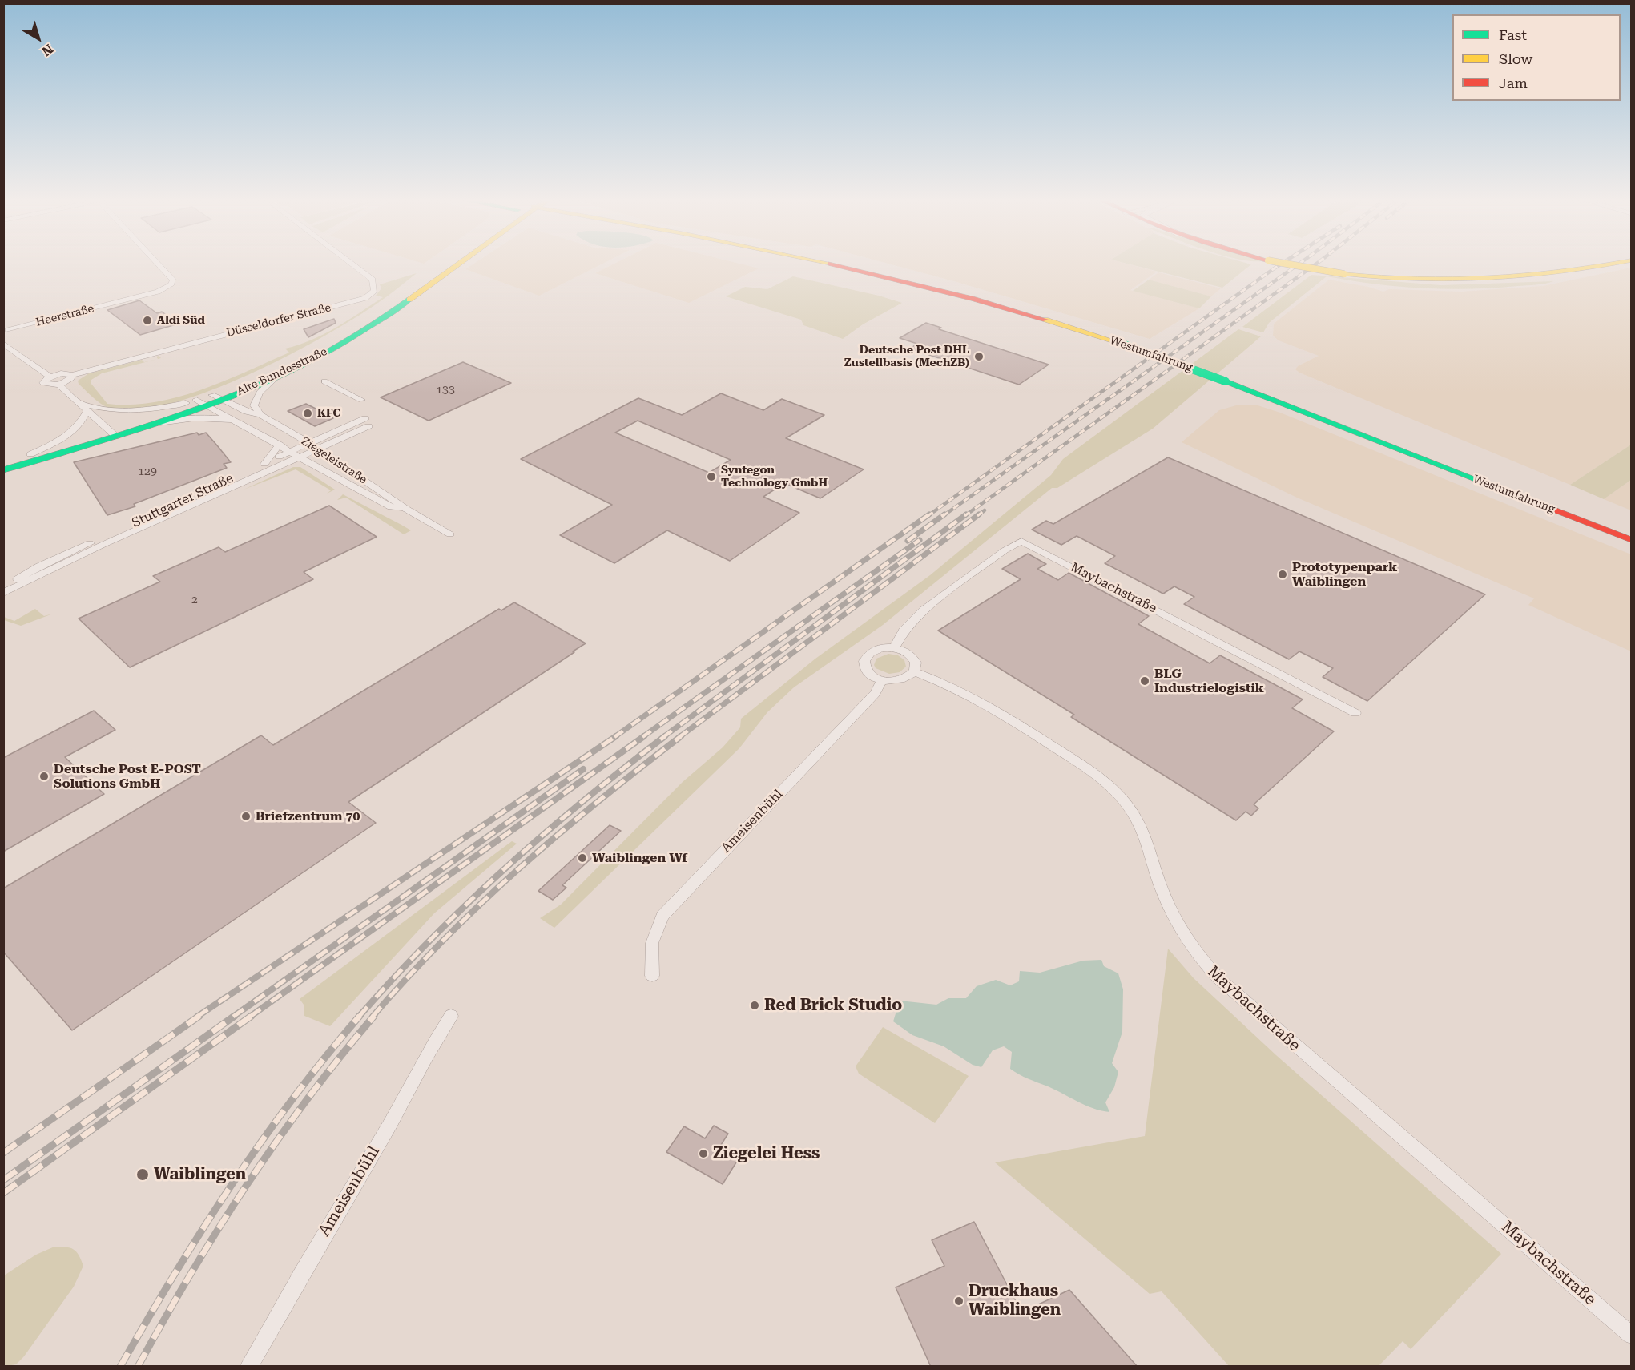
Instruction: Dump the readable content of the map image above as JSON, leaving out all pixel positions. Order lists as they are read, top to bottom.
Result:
{
  "streets": {
    "main road": ["Westumfahrung", "Alte Bundesstraße"],
    "street": [
      "Heerstraße",
      "Düsseldorfer Straße",
      "Ziegeleistraße",
      "Stuttgarter Straße",
      "Maybachstraße",
      "Ameisenbühl"
    ]
  },
  "crossings": [
    ["Alte Bundesstraße", "Ziegeleistraße"],
    ["Ziegeleistraße", "Stuttgarter Straße"],
    ["Maybachstraße", "Ameisenbühl"]
  ],
  "places": [
    "Aldi Süd",
    "Deutsche Post DHL Zustellbasis (MechZB)",
    "KFC",
    "Syntegon Technology GmbH",
    "Prototypenpark Waiblingen",
    "BLG Industrielogistik",
    "Deutsche Post E-POST Solutions GmbH",
    "Briefzentrum 70",
    "Waiblingen Wf",
    "Red Brick Studio",
    "Ziegelei Hess",
    "Waiblingen",
    "Druckhaus Waiblingen"
  ],
  "house_numbers": ["133", "129", "2"],
  "legend": ["Fast", "Slow", "Jam"],
  "north": "bottom right"
}
